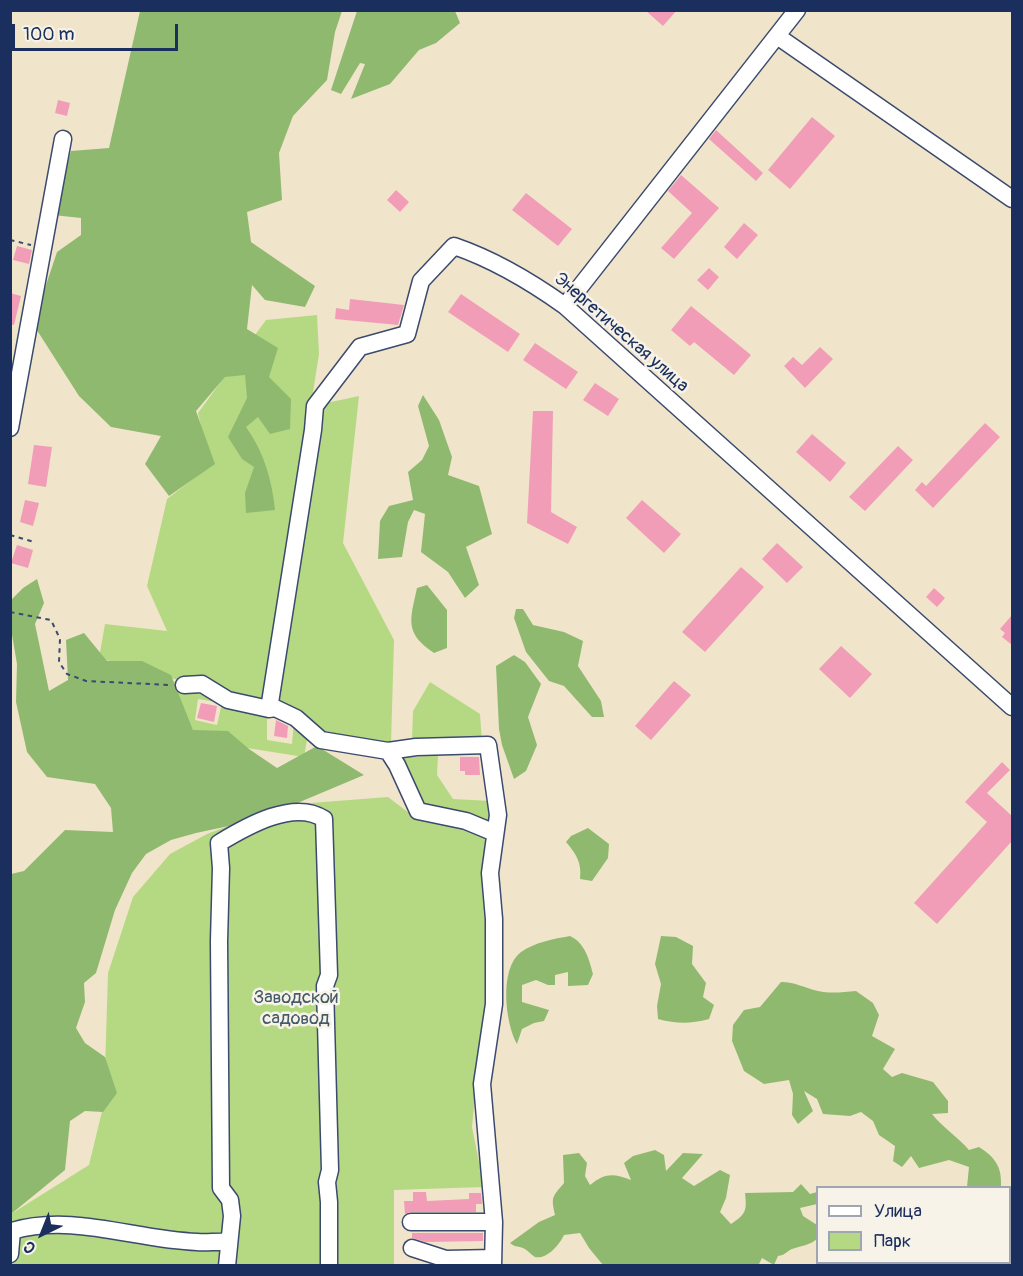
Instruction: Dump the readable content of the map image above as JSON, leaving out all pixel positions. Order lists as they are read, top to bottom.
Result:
{
  "streets": {
    "street": ["Энергетическая улица"]
  },
  "parks": ["Заводской садовод"],
  "legend": ["Улица", "Парк"],
  "scale_bar": "100 m",
  "north": "bottom left"
}
